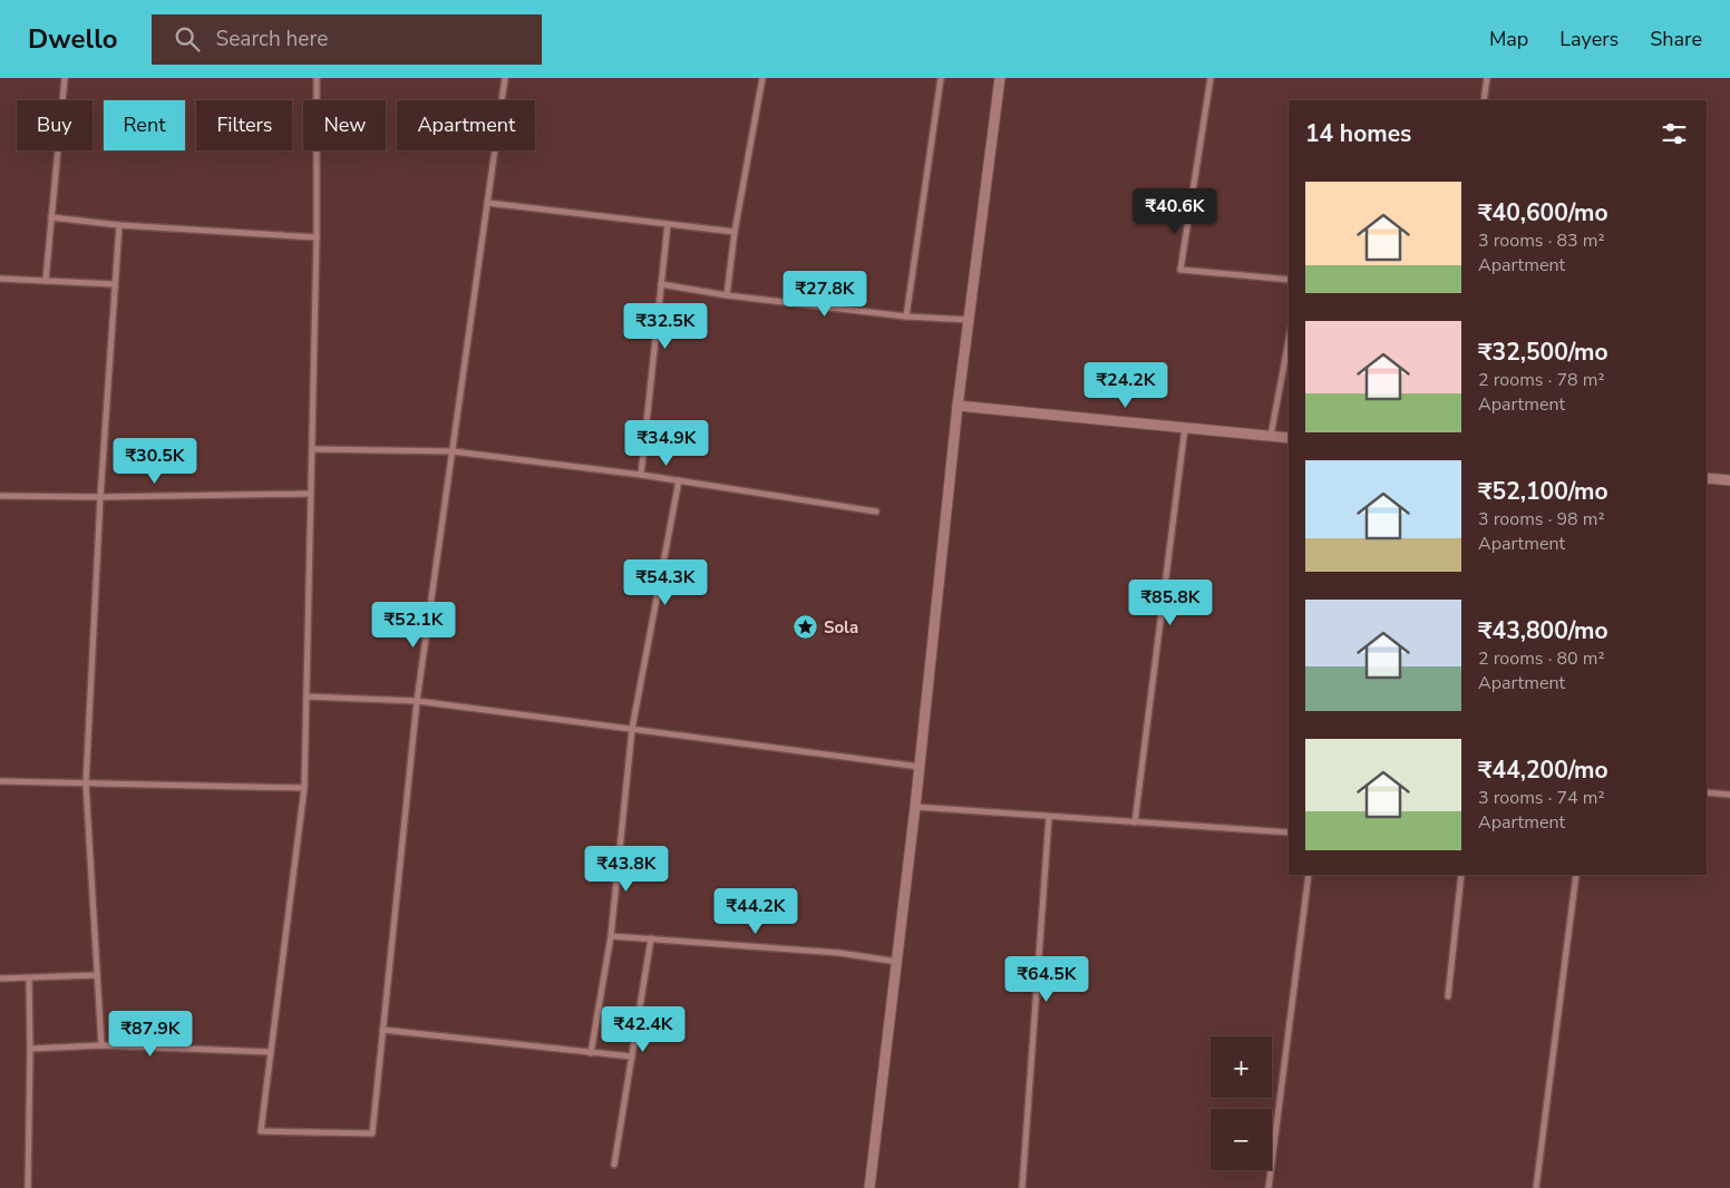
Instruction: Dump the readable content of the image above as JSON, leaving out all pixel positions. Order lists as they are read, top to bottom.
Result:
{
  "places": {
    "place": ["Sola"]
  },
  "page": {
    "header": "Dwello",
    "search": "Search here",
    "nav": ["Map", "Layers", "Share"],
    "chip": [
      "Buy",
      "Rent",
      "Filters",
      "New",
      "Apartment"
    ],
    "heading": "14 homes",
    "list": [
      {
        "name": "₹40,600/mo",
        "note": "3 rooms · 83 m² · Apartment"
      },
      {
        "name": "₹32,500/mo",
        "note": "2 rooms · 78 m² · Apartment"
      },
      {
        "name": "₹52,100/mo",
        "note": "3 rooms · 98 m² · Apartment"
      },
      {
        "name": "₹43,800/mo",
        "note": "2 rooms · 80 m² · Apartment"
      },
      {
        "name": "₹44,200/mo",
        "note": "3 rooms · 74 m² · Apartment"
      }
    ],
    "price": [
      "₹40.6K",
      "₹27.8K",
      "₹32.5K",
      "₹24.2K",
      "₹34.9K",
      "₹30.5K",
      "₹54.3K",
      "₹85.8K",
      "₹52.1K",
      "₹43.8K",
      "₹44.2K",
      "₹64.5K",
      "₹42.4K",
      "₹87.9K"
    ],
    "map_buttons": ["+", "−"]
  }
}
